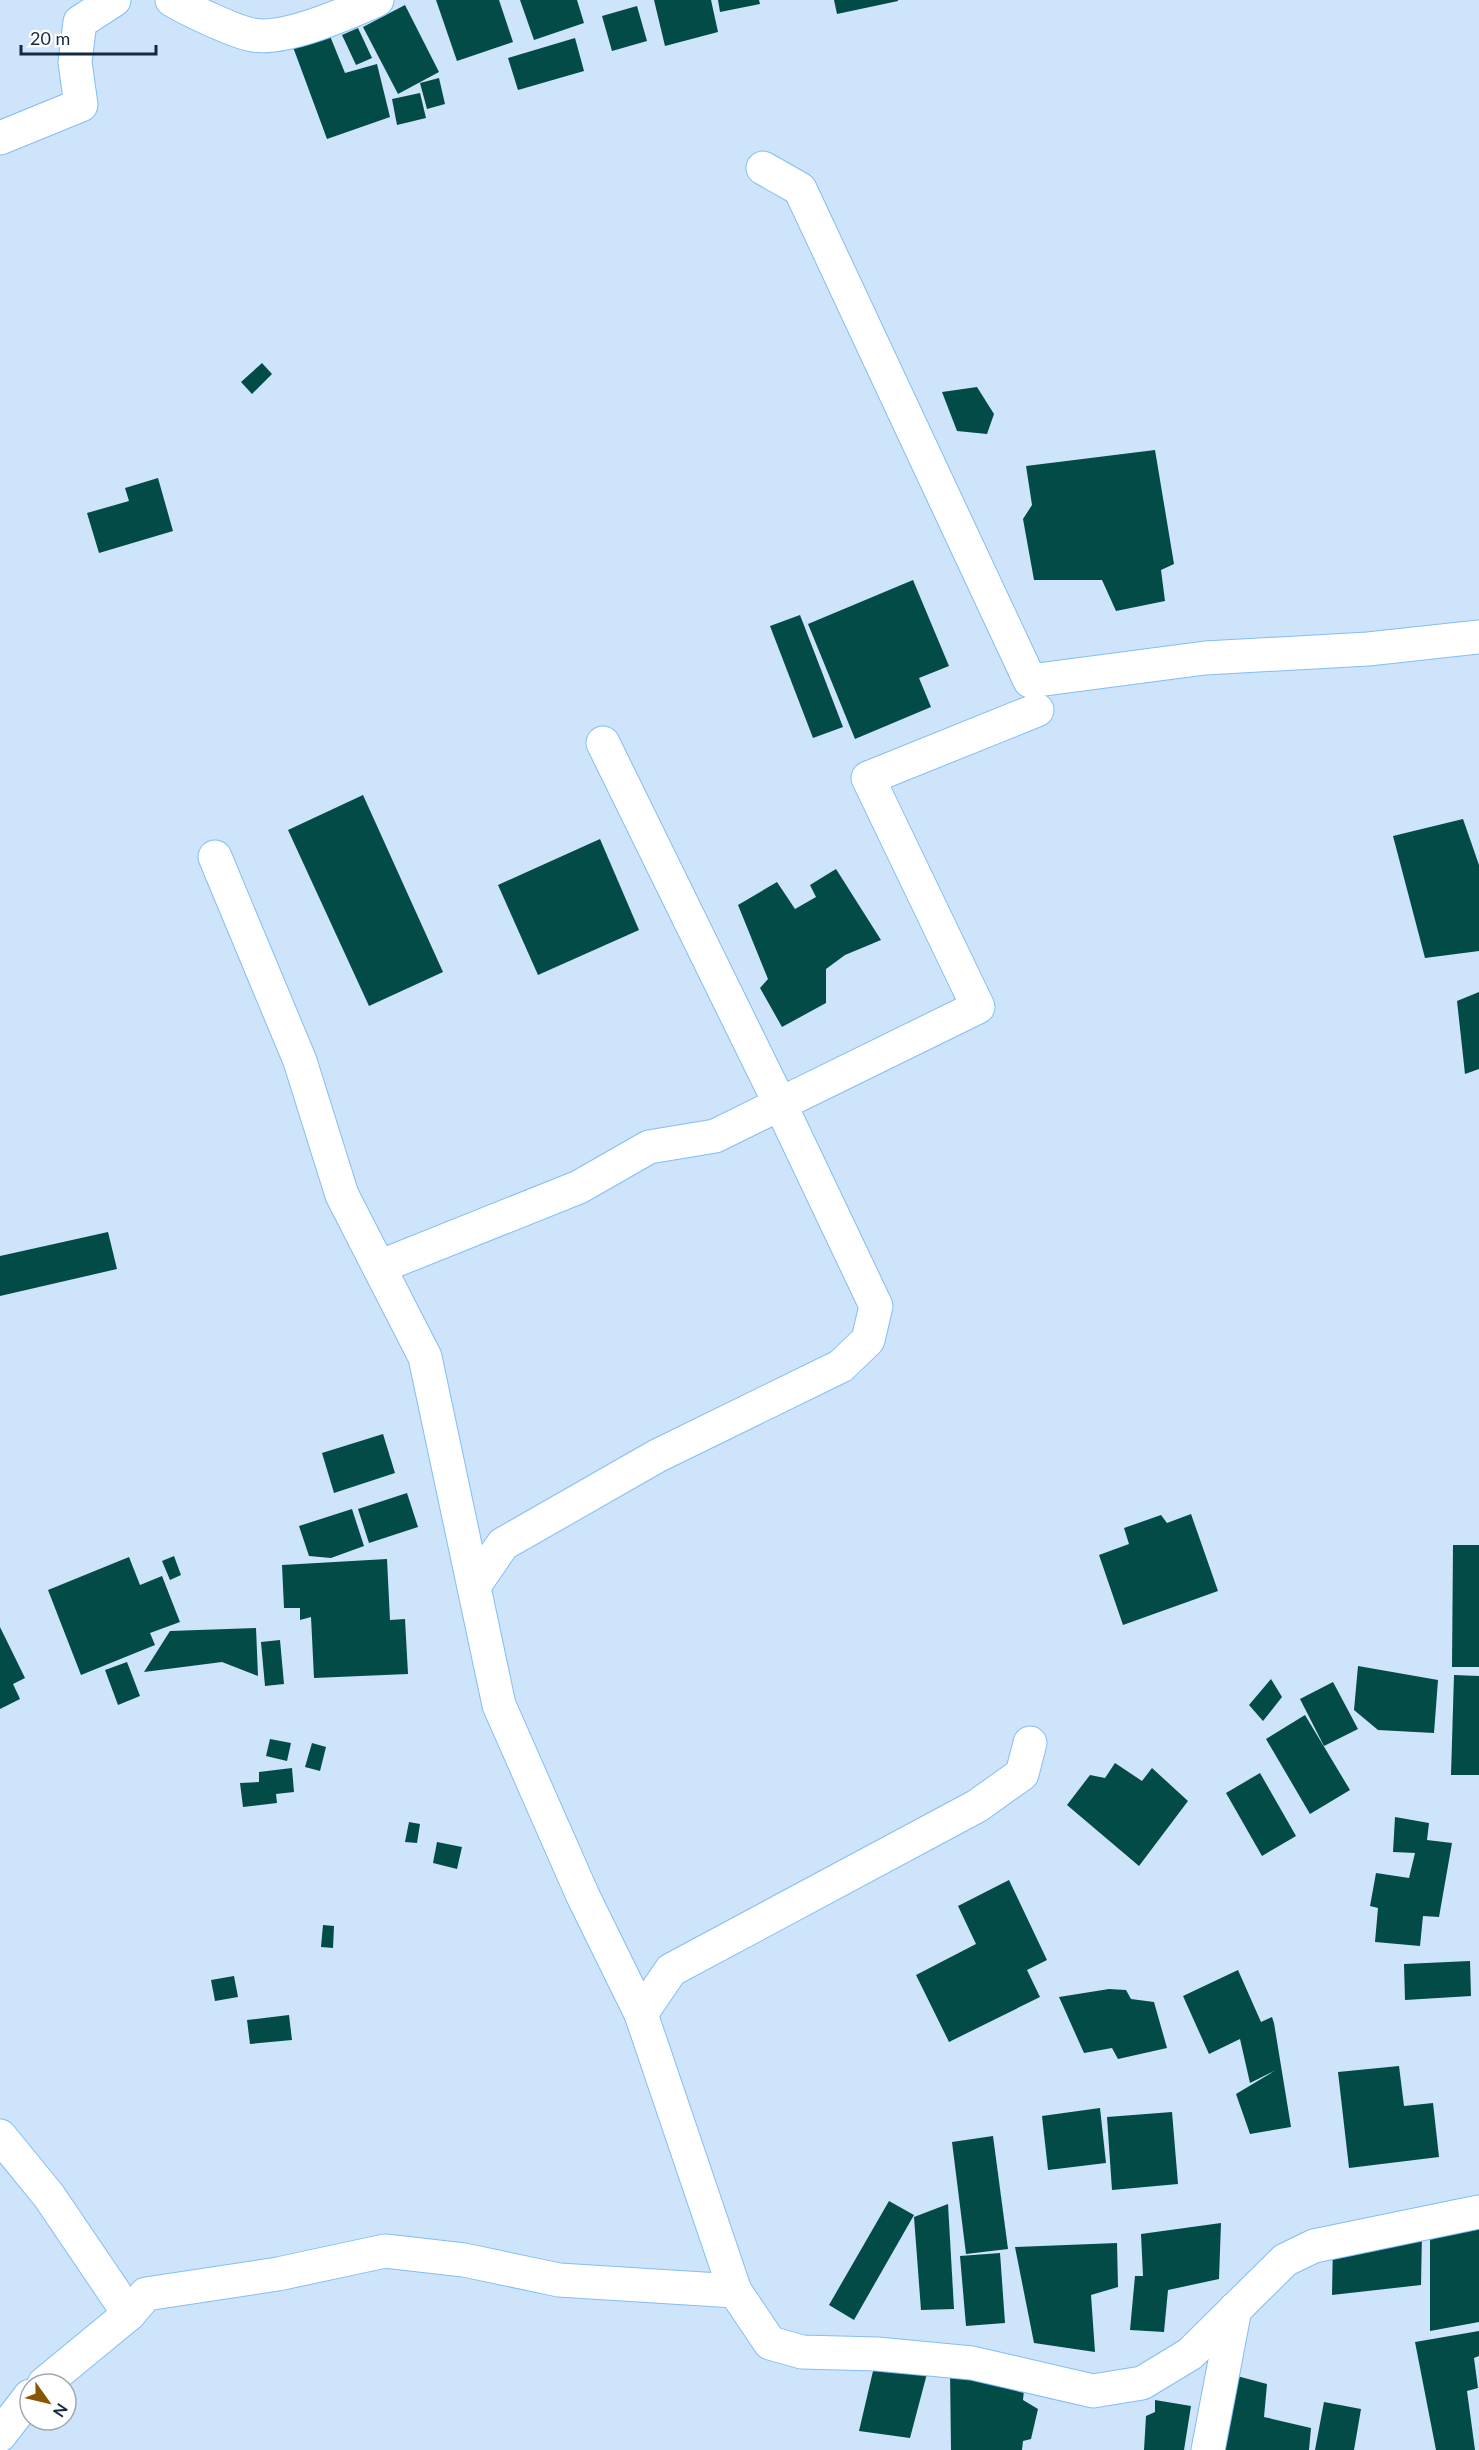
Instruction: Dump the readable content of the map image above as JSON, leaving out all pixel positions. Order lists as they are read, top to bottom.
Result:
{
  "scale_bar": "20 m",
  "north": "bottom right"
}
